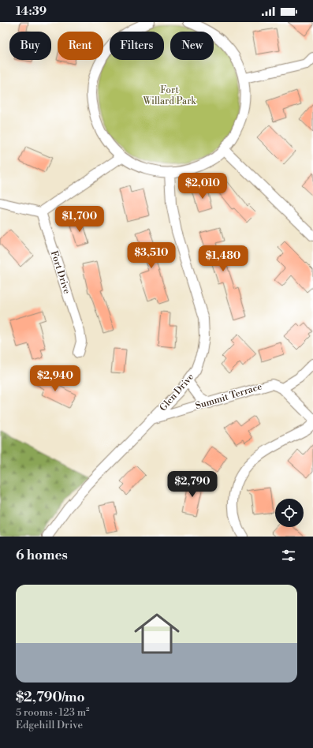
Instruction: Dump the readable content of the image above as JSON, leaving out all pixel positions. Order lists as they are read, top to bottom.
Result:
{
  "streets": {
    "street": ["Fort Drive", "Glen Drive", "Summit Terrace"]
  },
  "crossings": [
    ["Glen Drive", "Summit Terrace"]
  ],
  "parks": ["Fort Willard Park"],
  "page": {
    "status": "14:39",
    "chip": [
      "Buy",
      "Rent",
      "Filters",
      "New"
    ],
    "price": [
      "$2,010",
      "$1,700",
      "$3,510",
      "$1,480",
      "$2,940",
      "$2,790"
    ],
    "heading": "6 homes",
    "list": [
      {
        "name": "$2,790/mo",
        "note": "5 rooms · 123 m² · Edgehill Drive"
      }
    ]
  }
}
